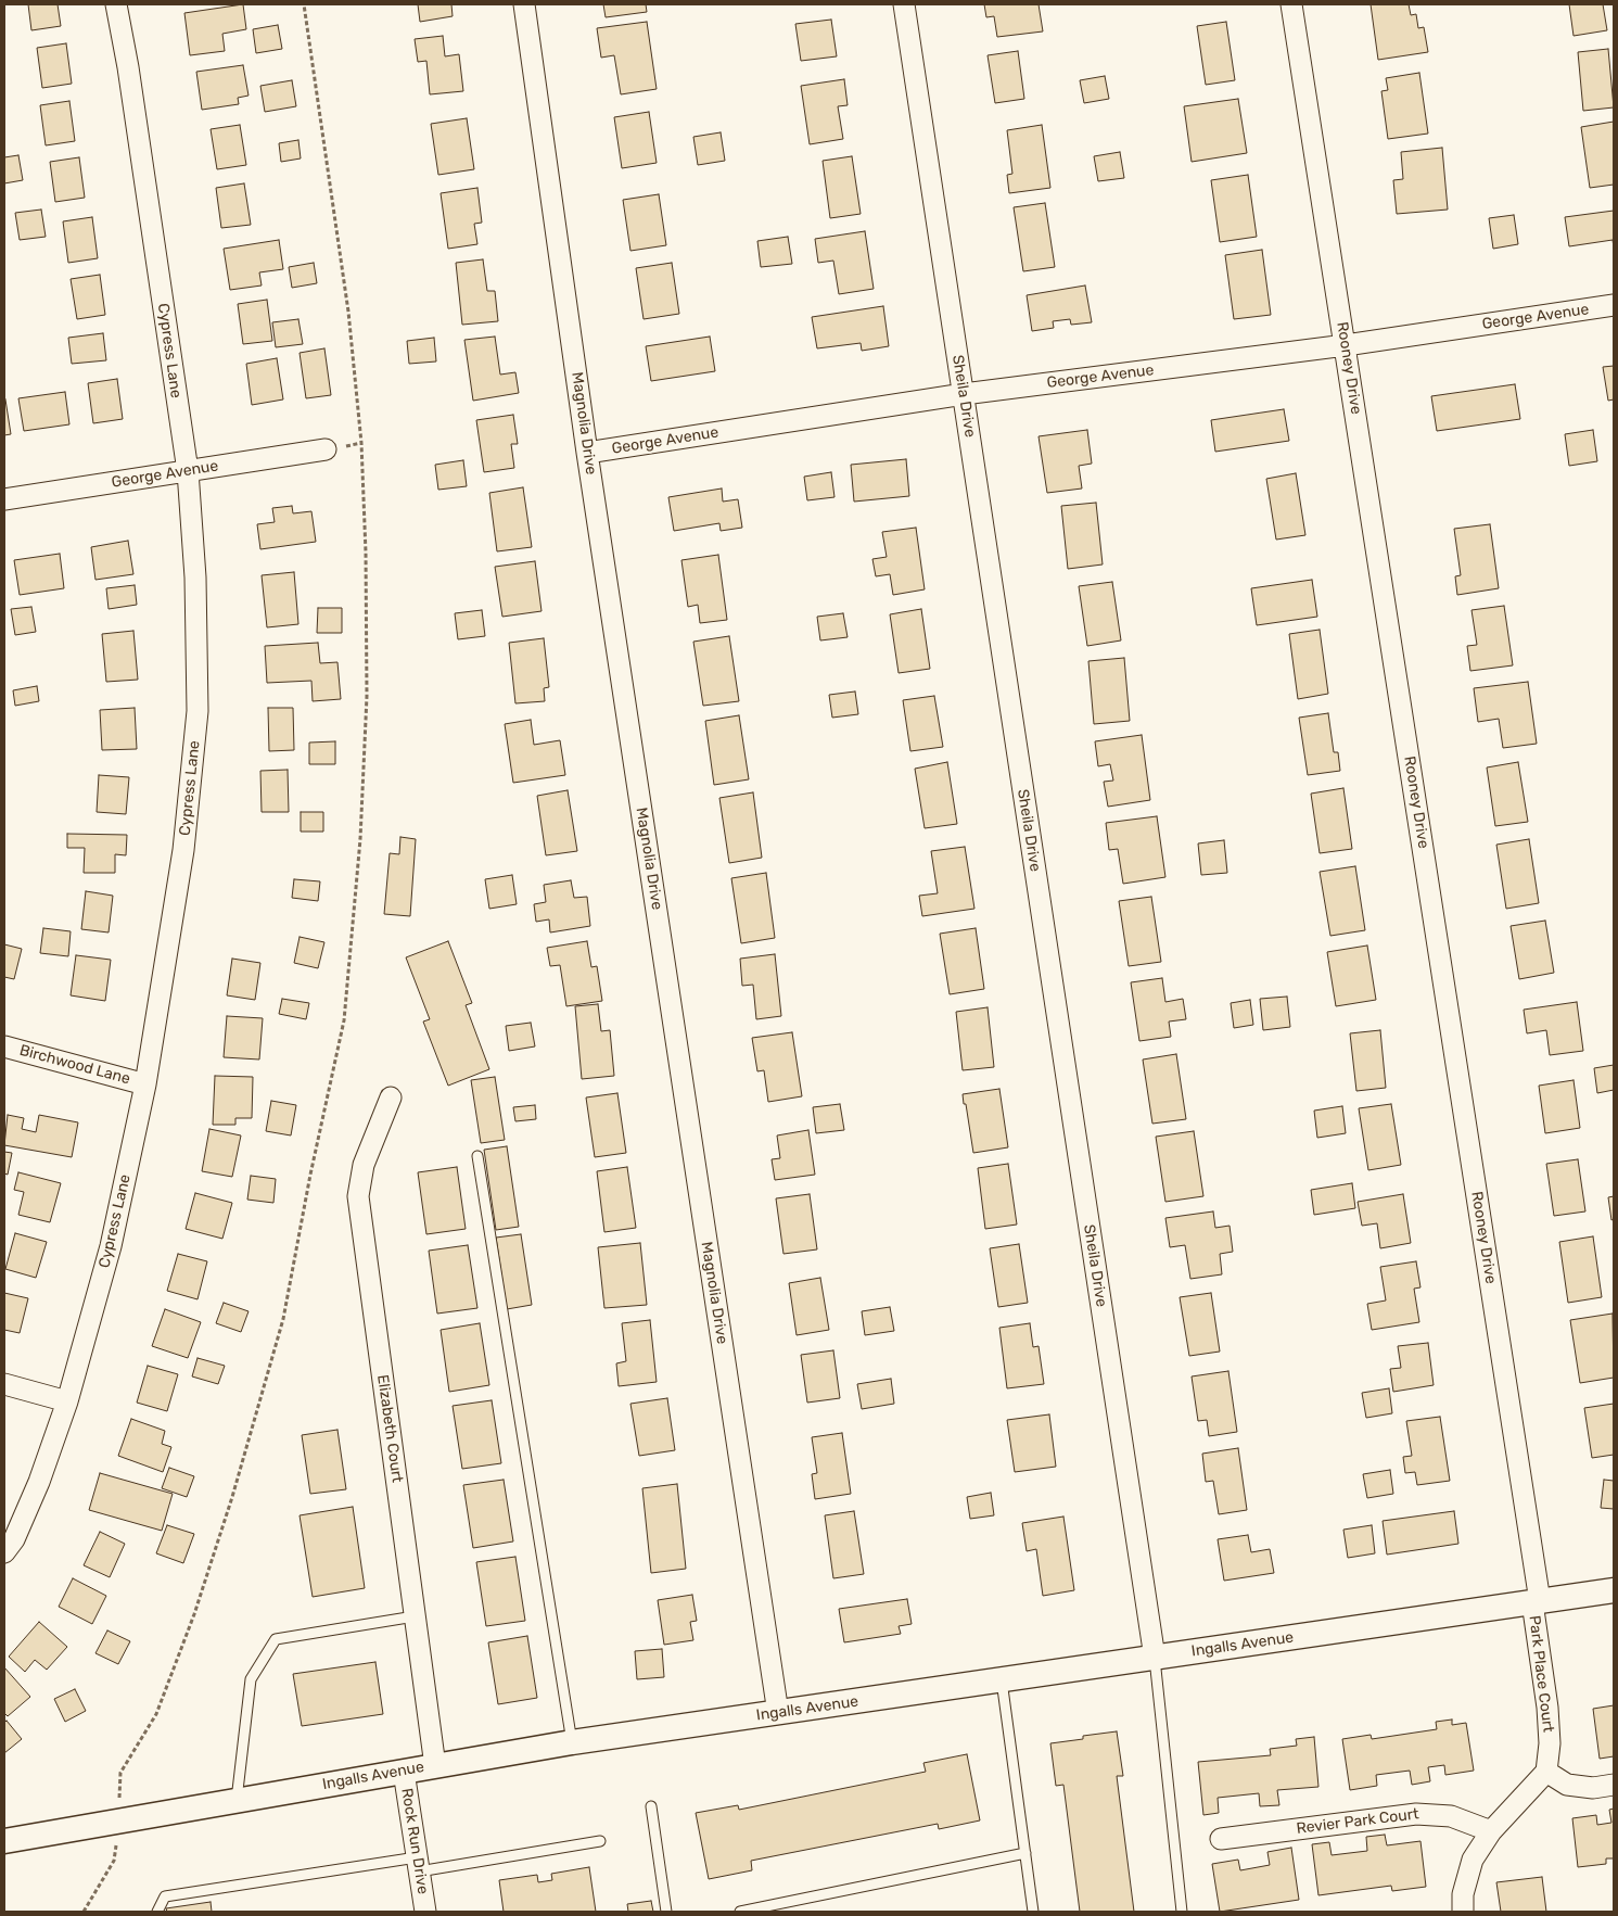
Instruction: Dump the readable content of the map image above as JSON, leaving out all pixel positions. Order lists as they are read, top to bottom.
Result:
{
  "streets": {
    "street": [
      "George Avenue",
      "Cypress Lane",
      "Rooney Drive",
      "Sheila Drive",
      "Magnolia Drive",
      "Birchwood Lane",
      "Elizabeth Court",
      "Ingalls Avenue",
      "Park Place Court",
      "Revier Park Court",
      "Rock Run Drive"
    ]
  },
  "crossings": [
    ["George Avenue", "Cypress Lane"],
    ["George Avenue", "Rooney Drive"],
    ["George Avenue", "Sheila Drive"],
    ["George Avenue", "Magnolia Drive"],
    ["Cypress Lane", "Birchwood Lane"],
    ["Rooney Drive", "Ingalls Avenue"],
    ["Rooney Drive", "Park Place Court"],
    ["Sheila Drive", "Ingalls Avenue"],
    ["Magnolia Drive", "Ingalls Avenue"],
    ["Elizabeth Court", "Ingalls Avenue"],
    ["Ingalls Avenue", "Park Place Court"],
    ["Ingalls Avenue", "Rock Run Drive"]
  ]
}
